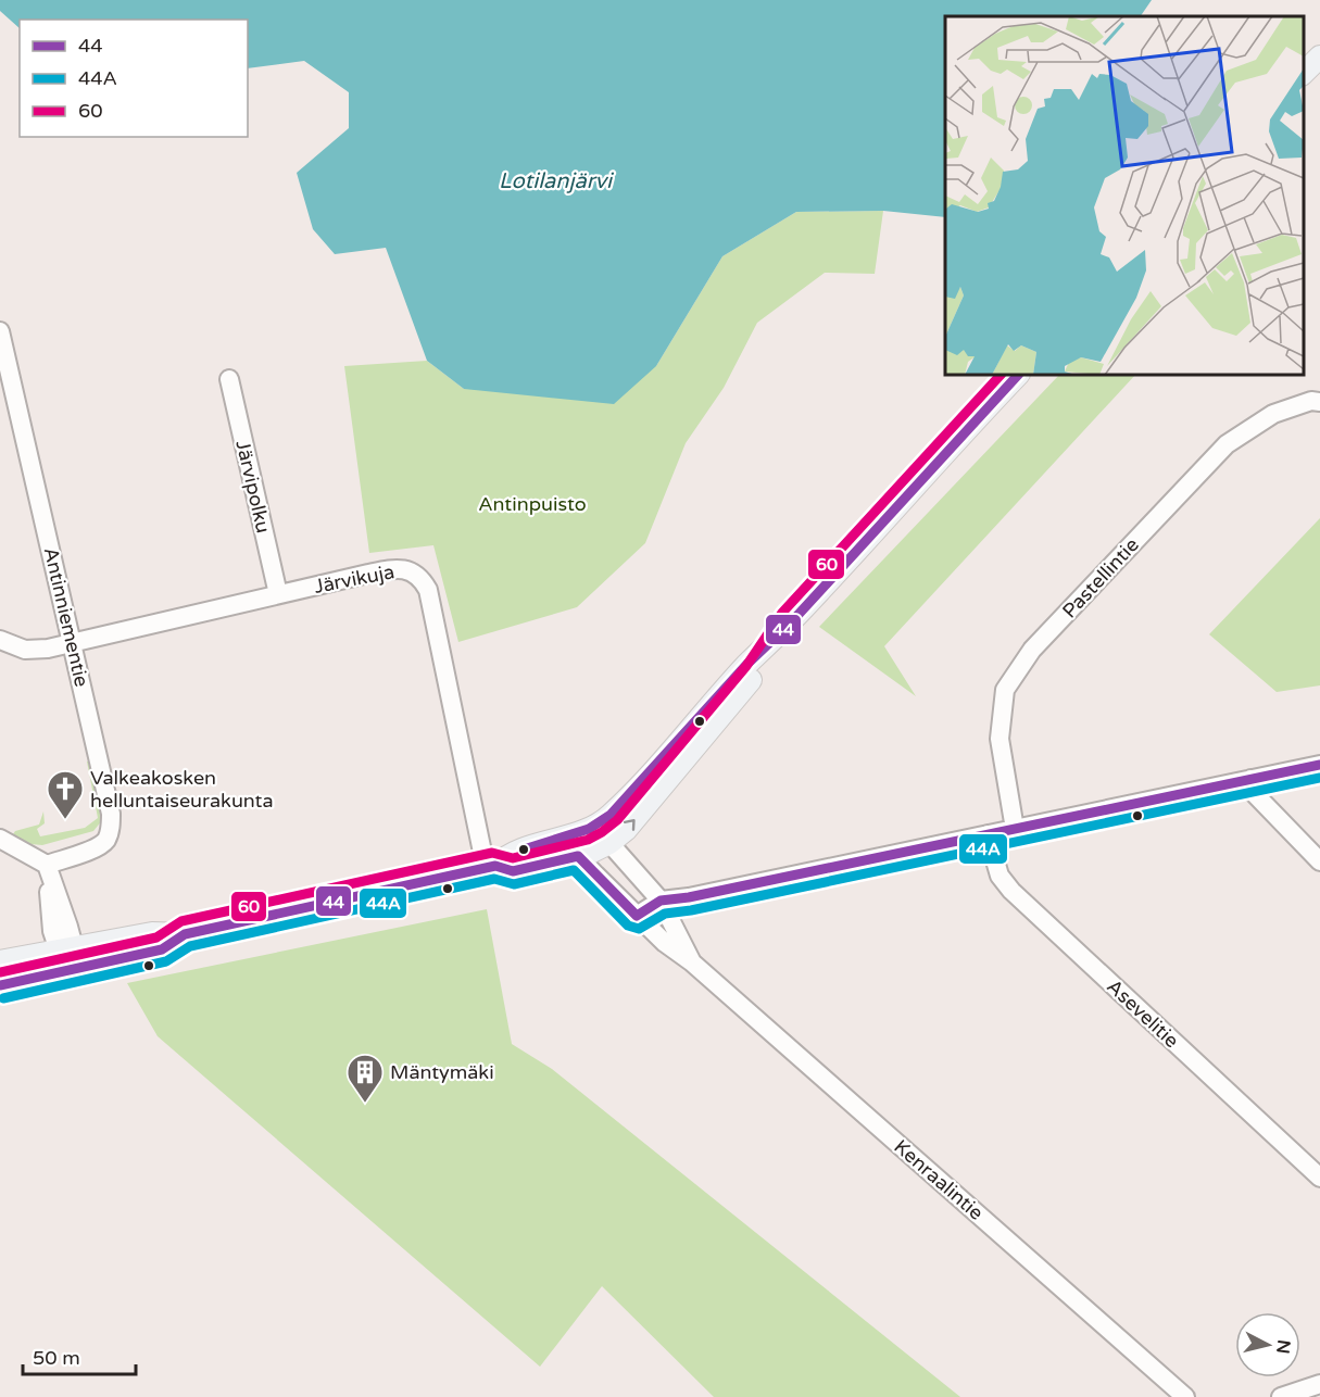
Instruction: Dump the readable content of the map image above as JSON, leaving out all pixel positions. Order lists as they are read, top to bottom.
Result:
{
  "streets": {
    "street": [
      "Järvipolku",
      "Pastellintie",
      "Järvikuja",
      "Antinniementie",
      "Asevelitie",
      "Kenraalintie"
    ]
  },
  "crossings": [
    ["Järvipolku", "Järvikuja"],
    ["Järvikuja", "Antinniementie"]
  ],
  "water": ["Lotilanjärvi"],
  "parks": ["Antinpuisto"],
  "places": {
    "church": ["Valkeakosken helluntaiseurakunta"],
    "building": ["Mäntymäki"]
  },
  "lines": ["transit line 44", "transit line 60", "transit line 44A"],
  "legend": ["44", "44A", "60"],
  "scale_bar": "50 m",
  "north": "right"
}
